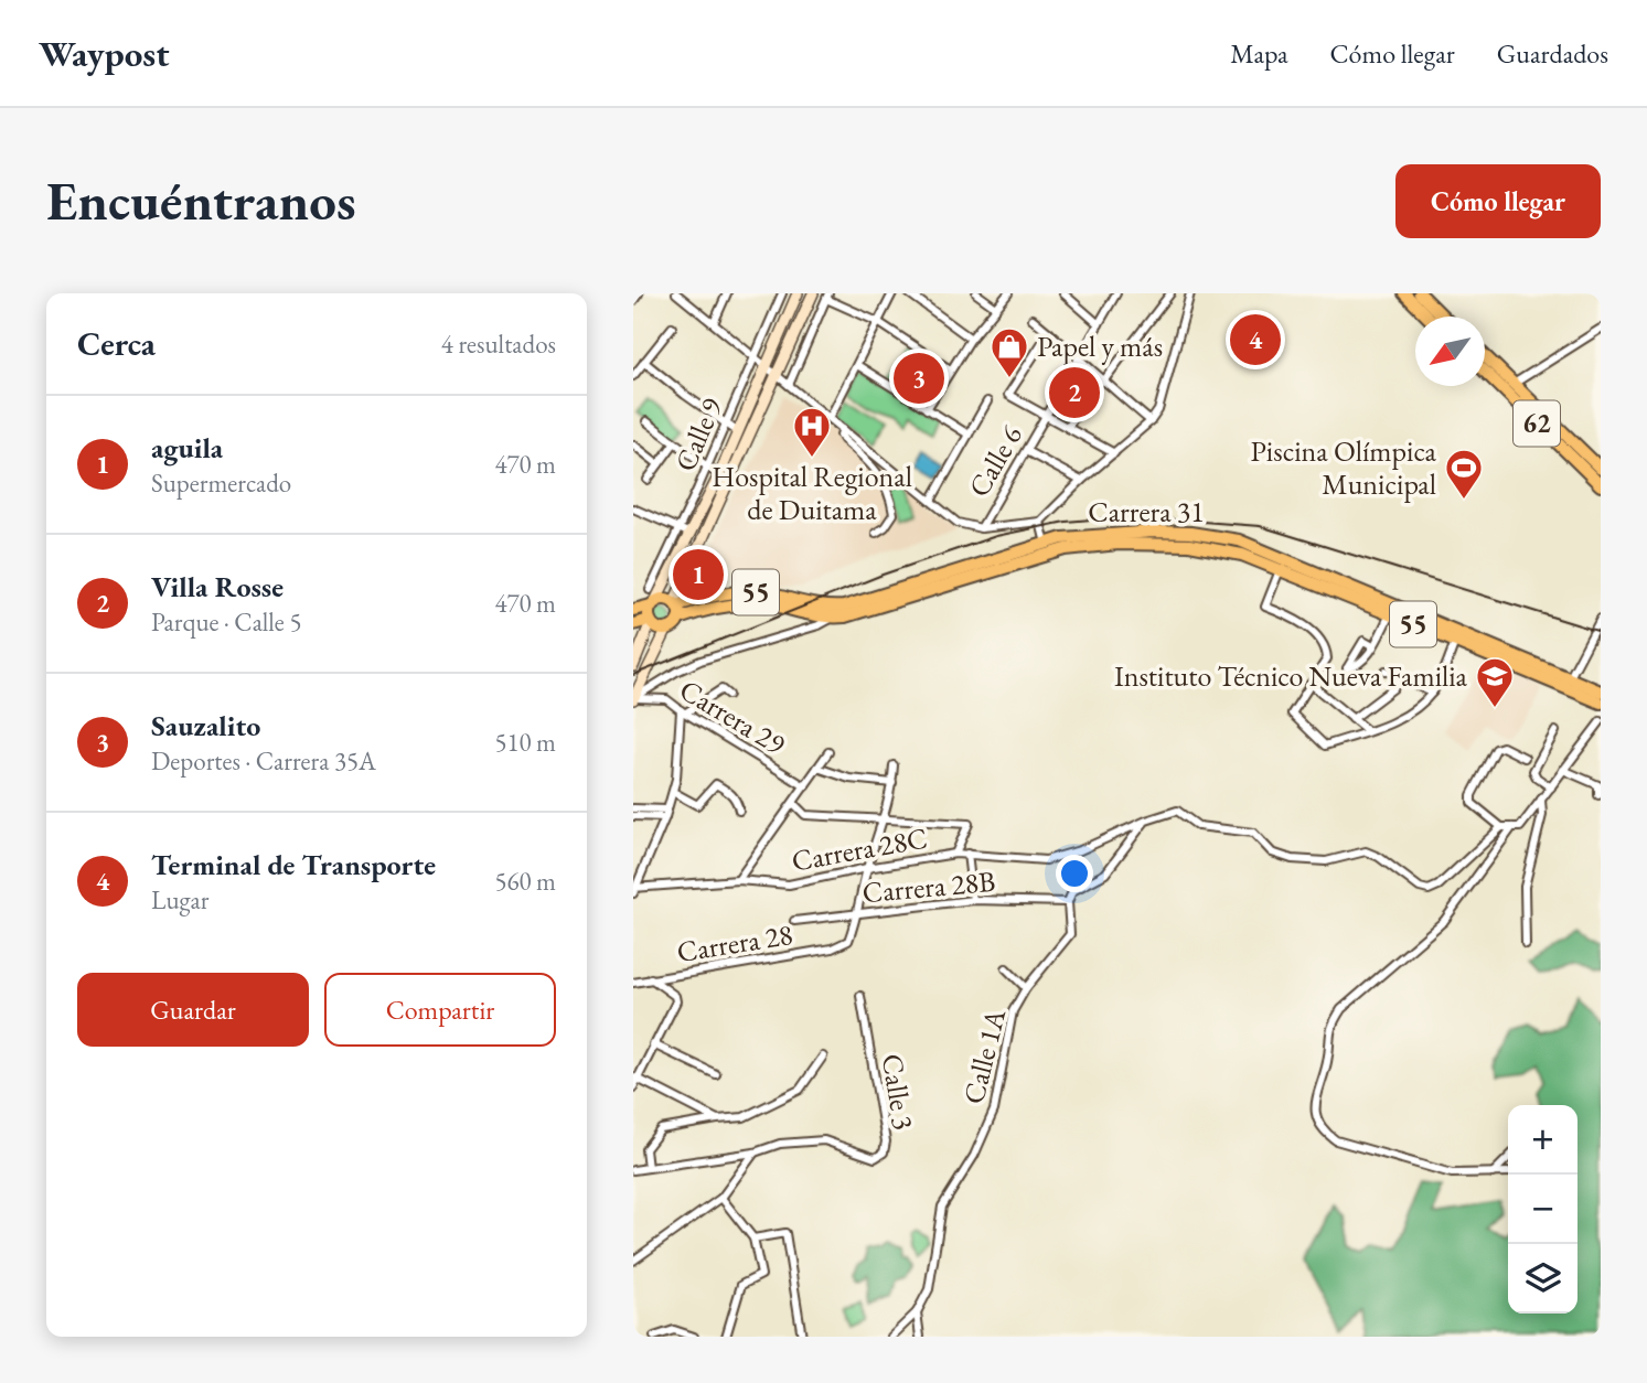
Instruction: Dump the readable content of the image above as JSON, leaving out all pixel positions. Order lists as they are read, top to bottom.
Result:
{
  "streets": {
    "highway": ["62", "Carrera 31", "55"],
    "street": [
      "Calle 9",
      "Calle 6",
      "Carrera 29",
      "Carrera 28C",
      "Carrera 28B",
      "Carrera 28",
      "Calle 1A",
      "Calle 3"
    ]
  },
  "crossings": [
    ["Calle 9", "Carrera 31"],
    ["Calle 9", "55"],
    ["Carrera 31", "55"],
    ["Carrera 28B", "Carrera 28"],
    ["Carrera 28B", "Calle 1A"]
  ],
  "places": {
    "shop": ["Papel y más"],
    "hospital": ["Hospital Regional de Duitama"],
    "sports": ["Piscina Olímpica Municipal"],
    "school or university": ["Instituto Técnico Nueva Familia"]
  },
  "north": "bottom left",
  "page": {
    "header": "Waypost",
    "nav": ["Mapa", "Cómo llegar", "Guardados"],
    "buttons": [
      "Cómo llegar",
      ["Guardar", "Compartir"]
    ],
    "title": "Encuéntranos",
    "heading": ["Cerca", "4 resultados"],
    "pins": [
      "4",
      "3",
      "2",
      "1"
    ],
    "list": [
      {
        "mark": "1",
        "name": "aguila",
        "note": "Supermercado",
        "value": "470 m"
      },
      {
        "mark": "2",
        "name": "Villa Rosse",
        "note": "Parque · Calle 5",
        "value": "470 m"
      },
      {
        "mark": "3",
        "name": "Sauzalito",
        "note": "Deportes · Carrera 35A",
        "value": "510 m"
      },
      {
        "mark": "4",
        "name": "Terminal de Transporte",
        "note": "Lugar",
        "value": "560 m"
      }
    ],
    "map_buttons": ["+", "−"]
  }
}
